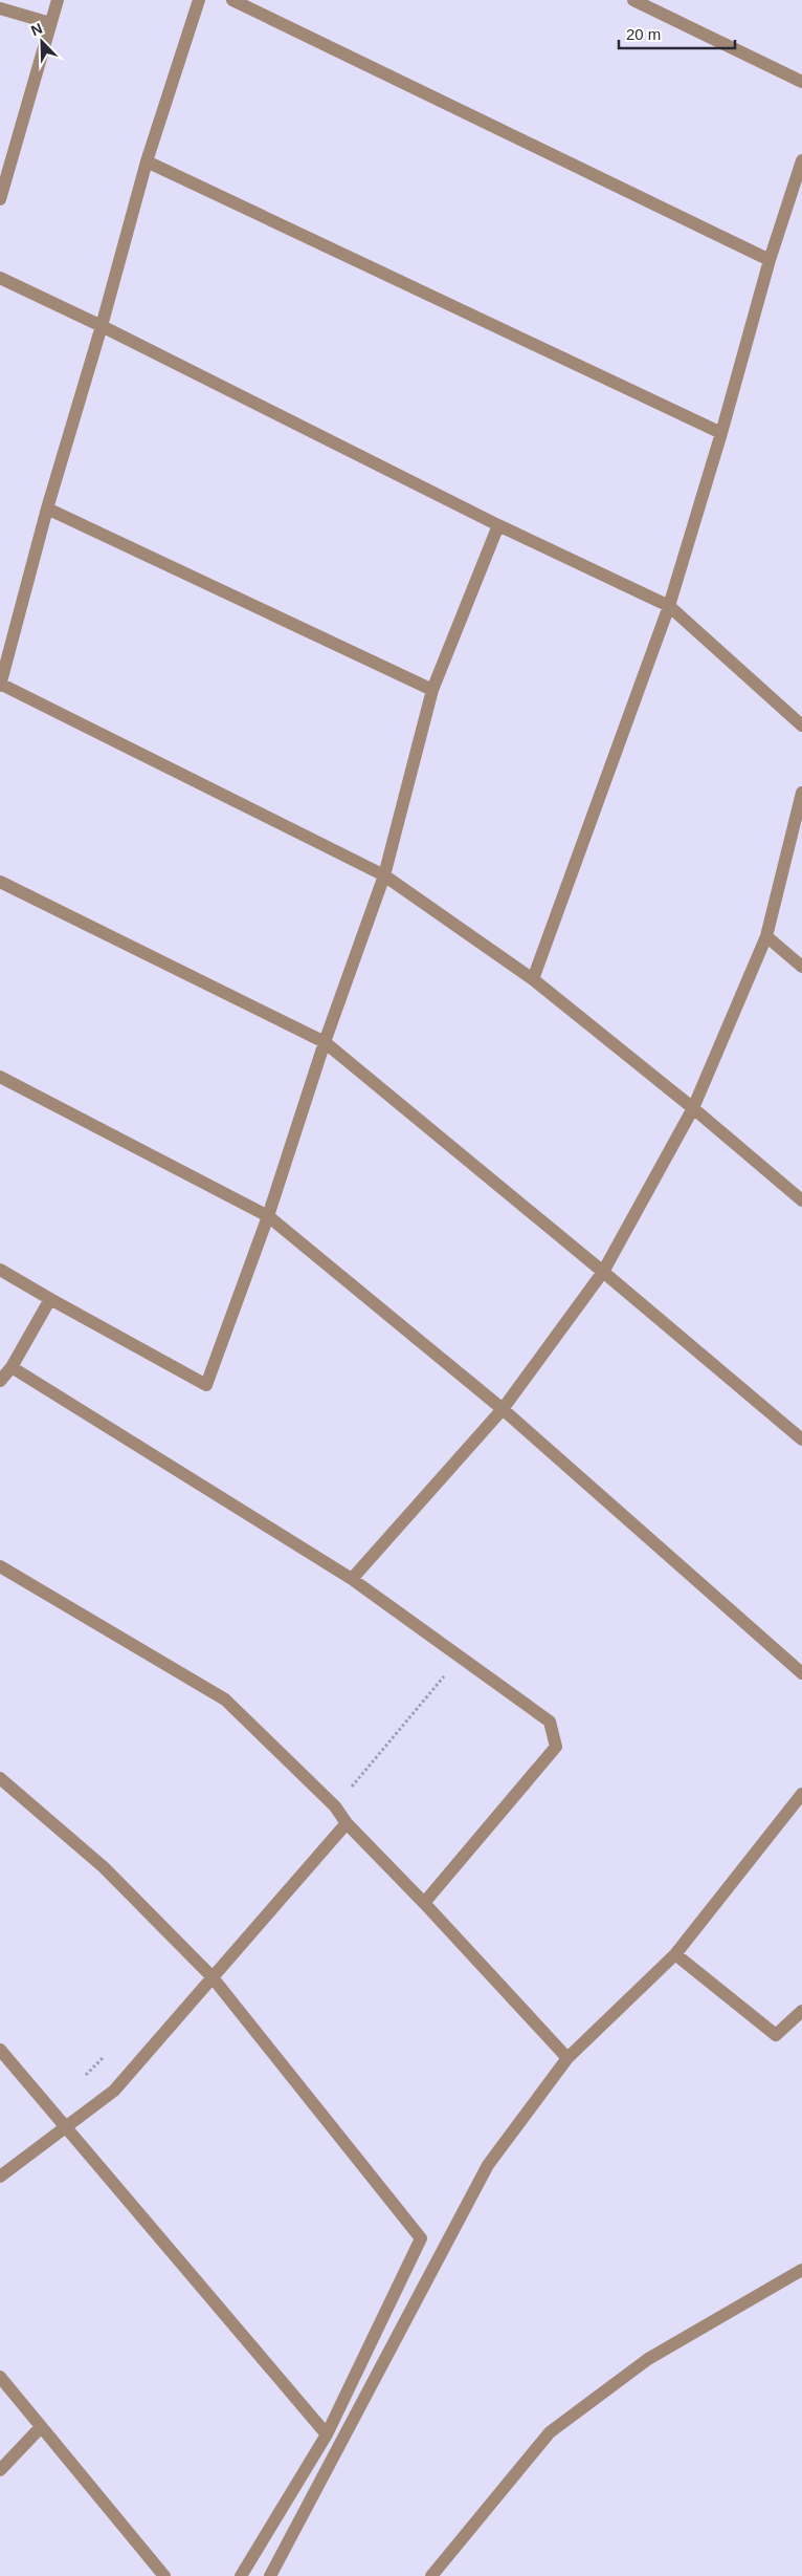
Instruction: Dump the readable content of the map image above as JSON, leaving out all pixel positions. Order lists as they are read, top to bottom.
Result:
{
  "scale_bar": "20 m",
  "north": "top left"
}
